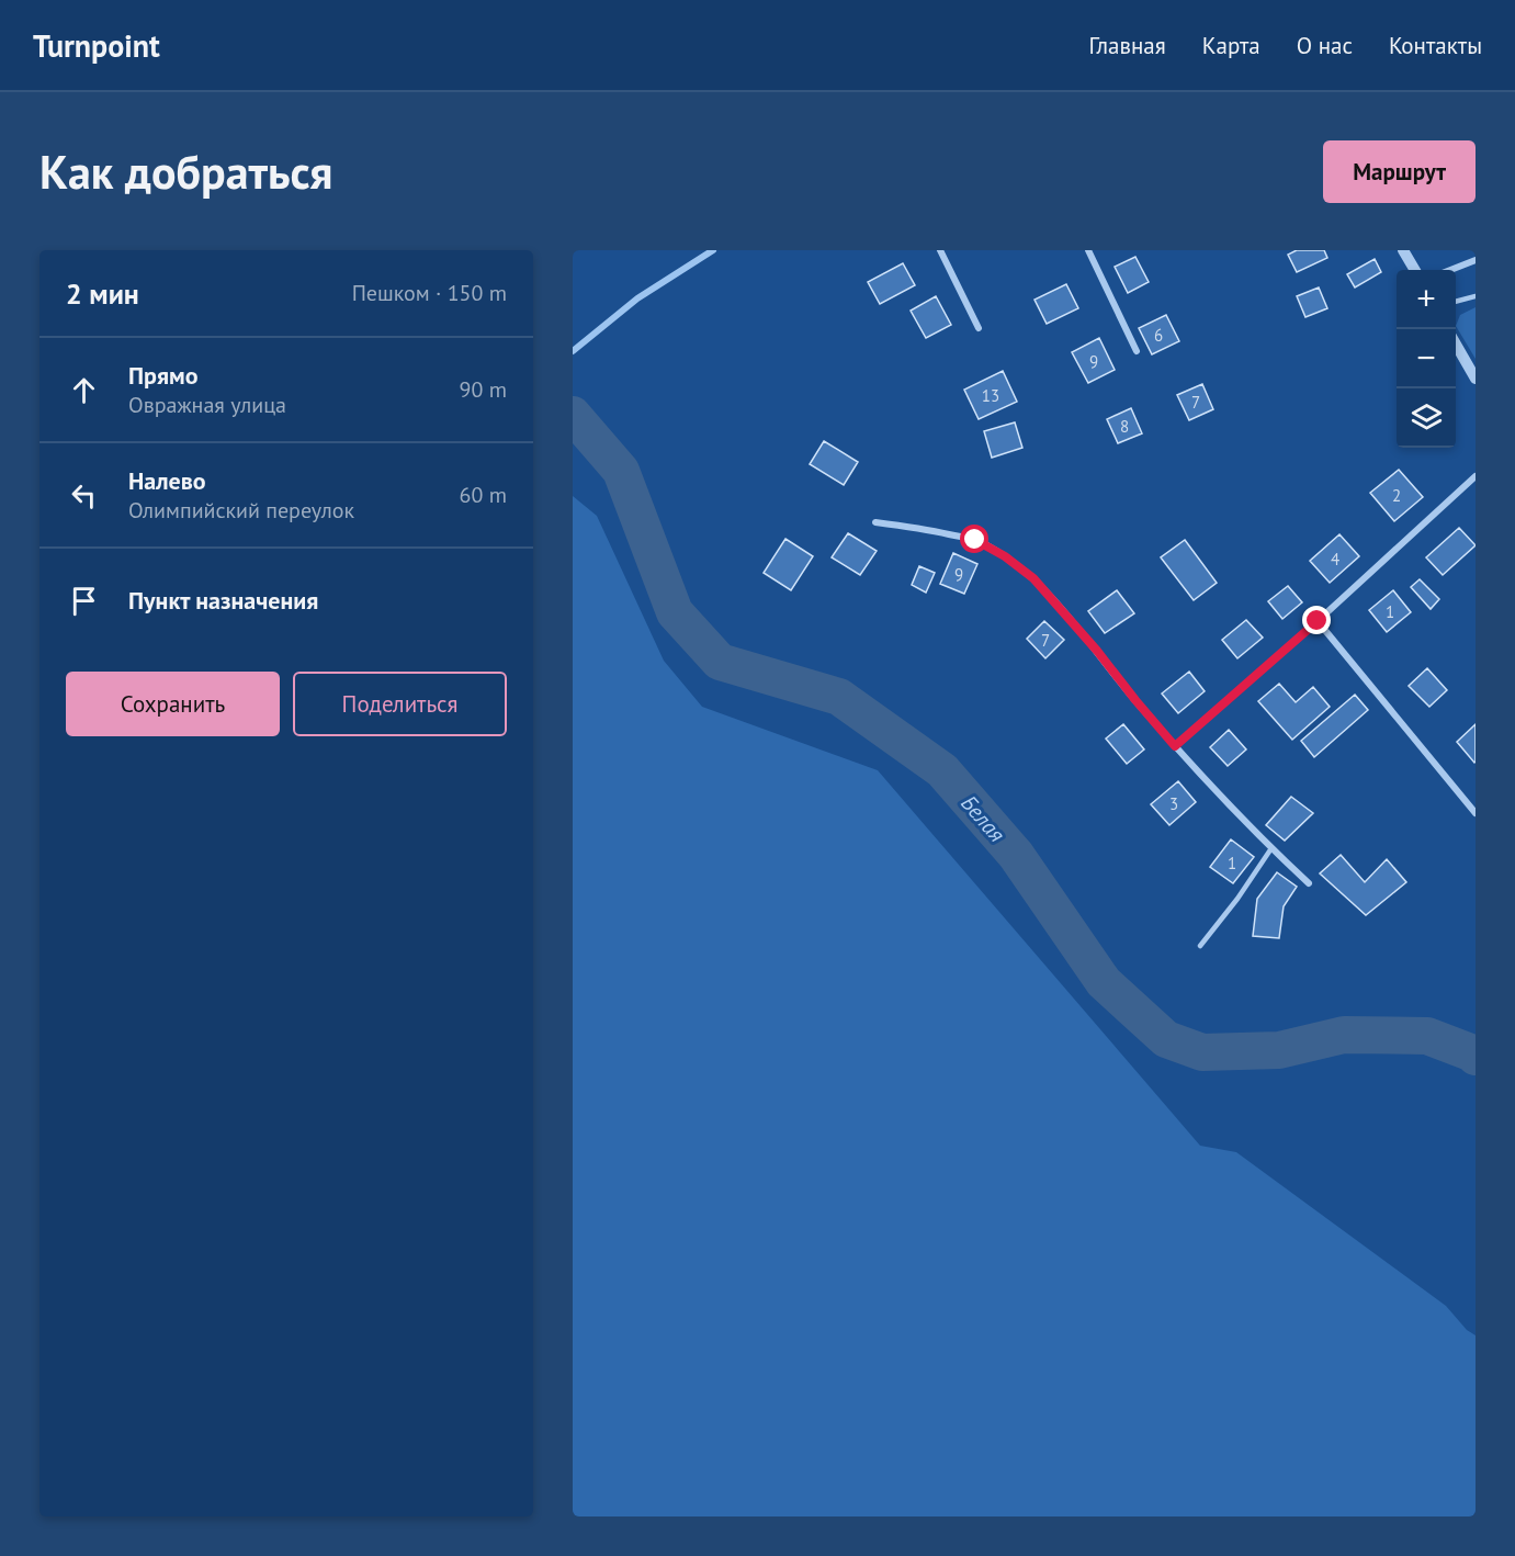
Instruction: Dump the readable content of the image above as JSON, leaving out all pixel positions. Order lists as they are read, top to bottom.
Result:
{
  "water": ["Белая"],
  "house_numbers": [
    "6",
    "9",
    "13",
    "7",
    "8",
    "2",
    "4",
    "9",
    "1",
    "7",
    "3",
    "1"
  ],
  "page": {
    "header": "Turnpoint",
    "nav": [
      "Главная",
      "Карта",
      "О нас",
      "Контакты"
    ],
    "buttons": [
      "Маршрут",
      ["Сохранить", "Поделиться"]
    ],
    "title": "Как добраться",
    "heading": ["2 мин", "Пешком · 150 m"],
    "map_buttons": ["+", "−"],
    "list": [
      ["Прямо", "Овражная улица", "90 m"],
      ["Налево", "Олимпийский переулок", "60 m"],
      "Пункт назначения"
    ]
  }
}
